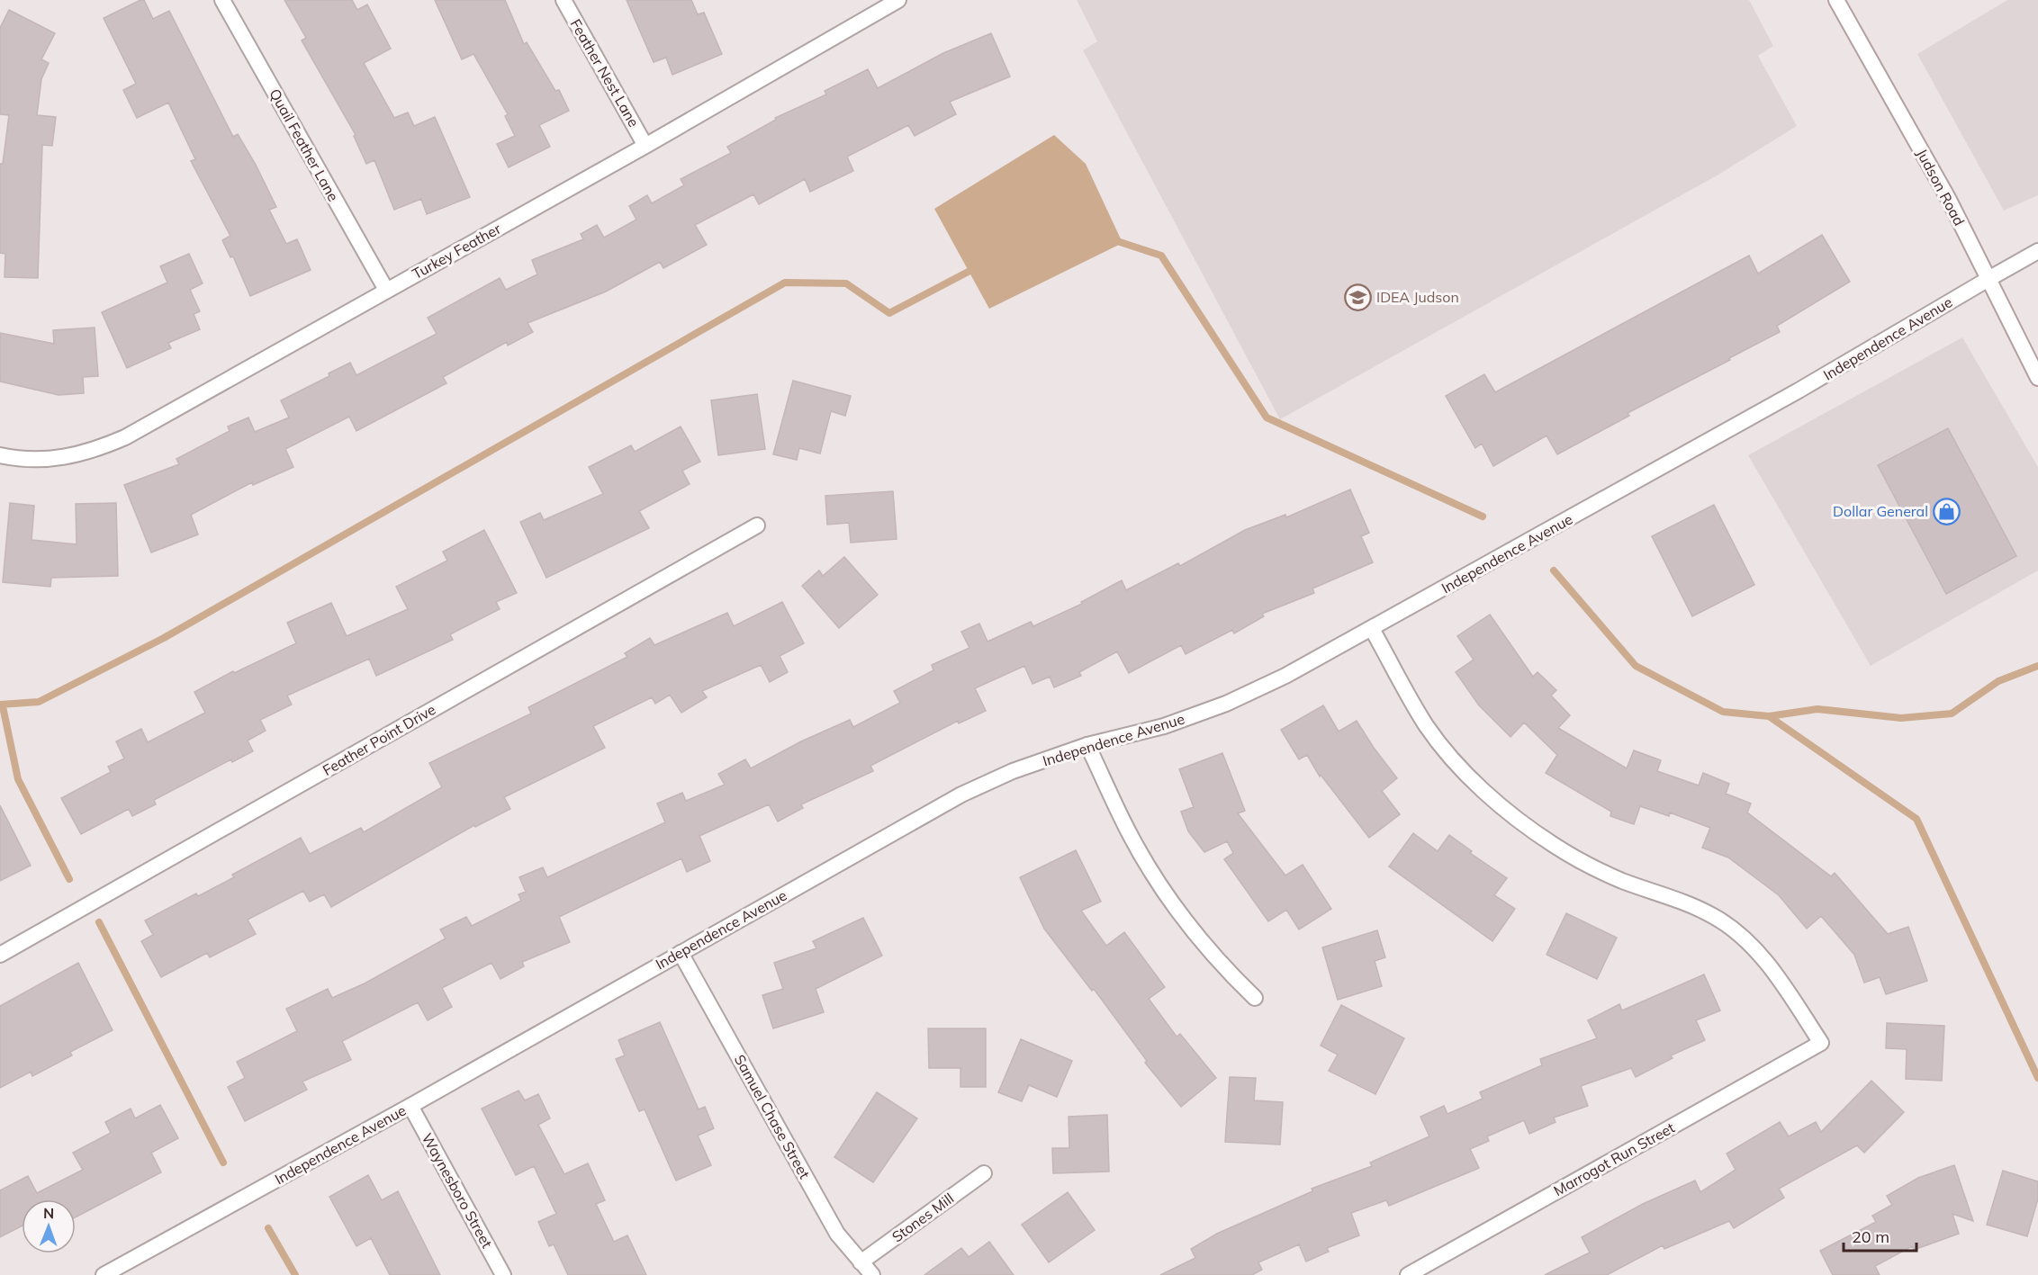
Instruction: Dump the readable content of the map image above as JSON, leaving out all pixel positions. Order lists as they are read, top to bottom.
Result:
{
  "streets": {
    "street": [
      "Feather Nest Lane",
      "Quail Feather Lane",
      "Judson Road",
      "Turkey Feather",
      "Independence Avenue",
      "Feather Point Drive",
      "Samuel Chase Street",
      "Marrogot Run Street",
      "Waynesboro Street",
      "Stones Mill"
    ]
  },
  "crossings": [
    ["Feather Nest Lane", "Turkey Feather"],
    ["Quail Feather Lane", "Turkey Feather"],
    ["Judson Road", "Independence Avenue"],
    ["Independence Avenue", "Samuel Chase Street"],
    ["Independence Avenue", "Marrogot Run Street"],
    ["Independence Avenue", "Waynesboro Street"],
    ["Samuel Chase Street", "Stones Mill"]
  ],
  "places": {
    "school or university": ["IDEA Judson"],
    "shop": ["Dollar General"]
  },
  "scale_bar": "20 m",
  "north": "top"
}
